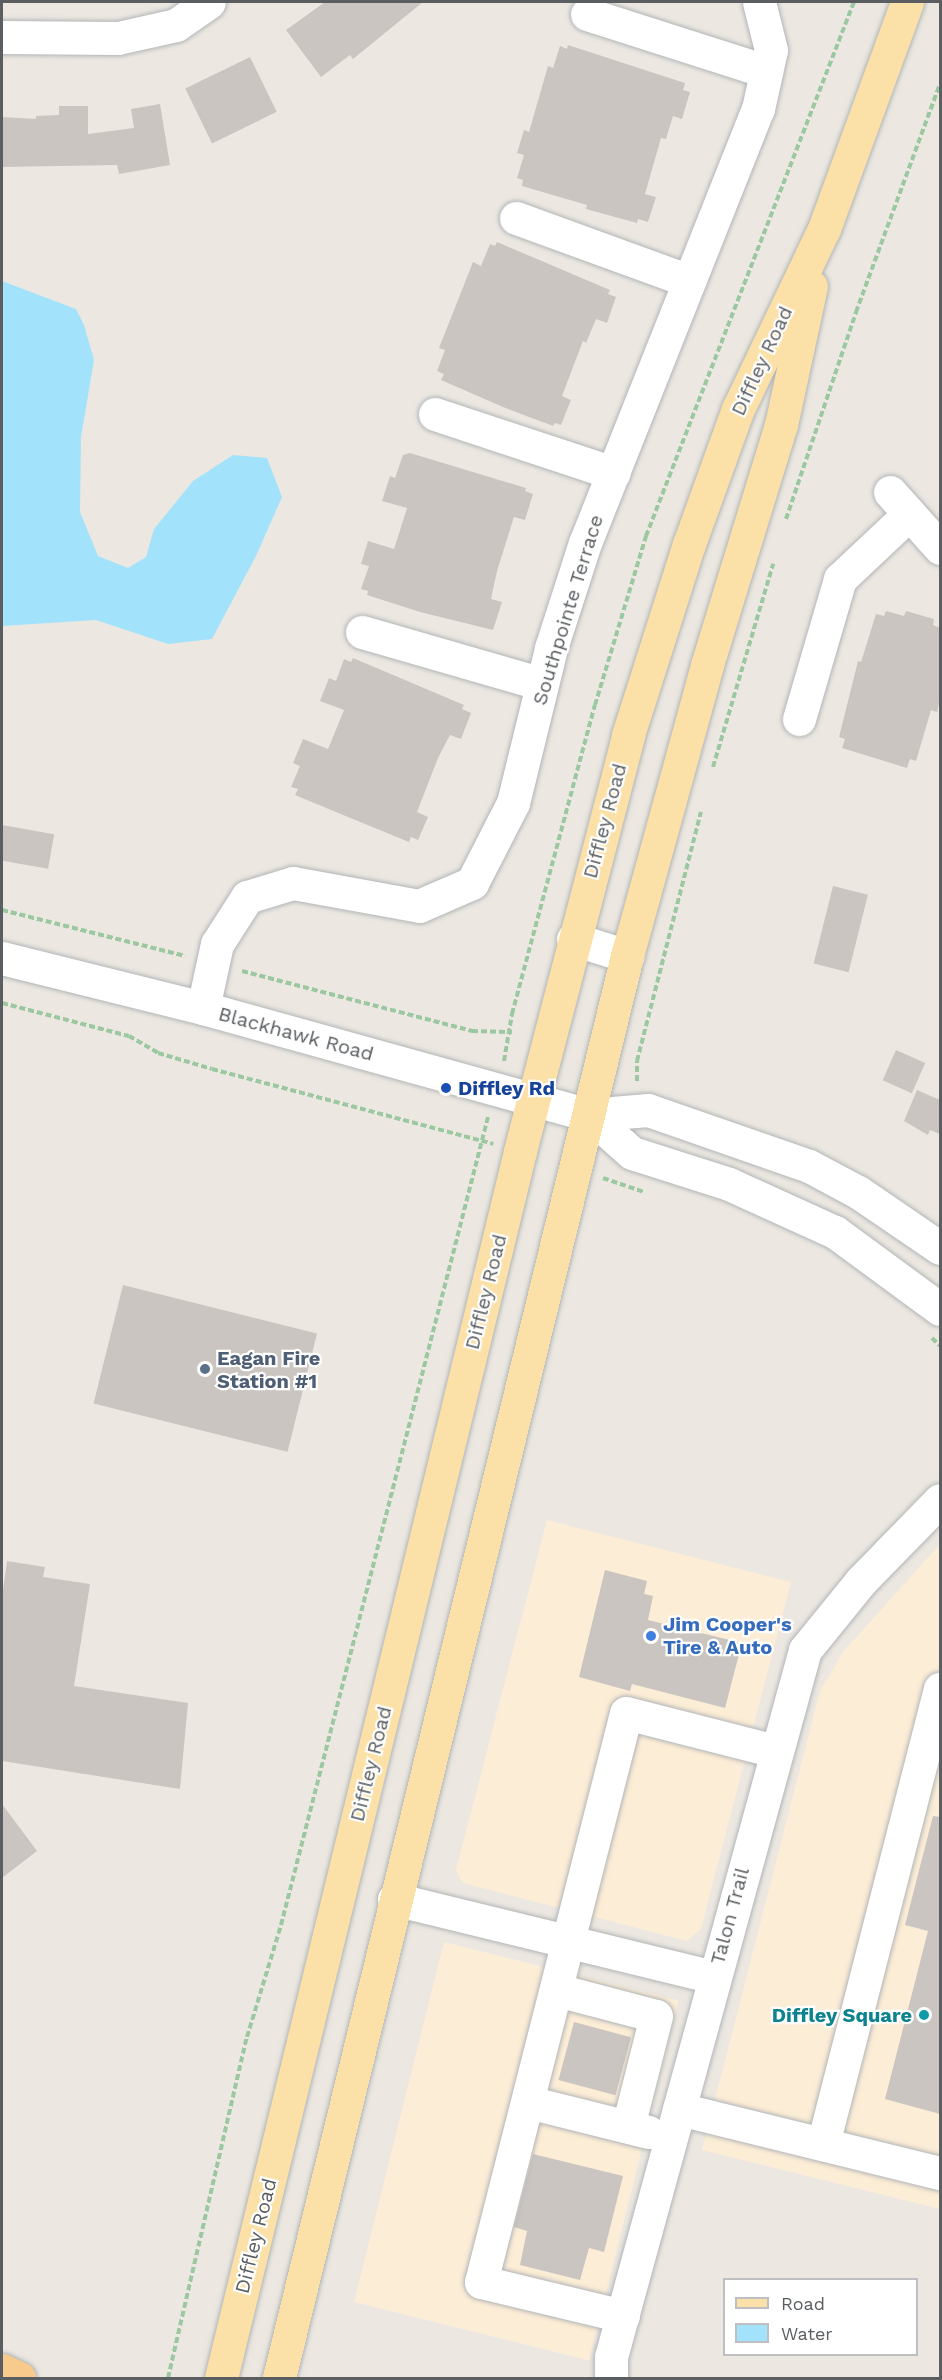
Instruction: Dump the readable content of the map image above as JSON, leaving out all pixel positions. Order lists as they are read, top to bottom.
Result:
{
  "streets": {
    "main road": ["Diffley Road"],
    "street": ["Southpointe Terrace", "Blackhawk Road", "Talon Trail"]
  },
  "crossings": [
    ["Diffley Road", "Blackhawk Road"],
    ["Southpointe Terrace", "Blackhawk Road"]
  ],
  "places": [
    "Diffley Rd",
    "Eagan Fire Station #1",
    "Jim Cooper's Tire & Auto",
    "Diffley Square"
  ],
  "legend": ["Road", "Water"]
}
